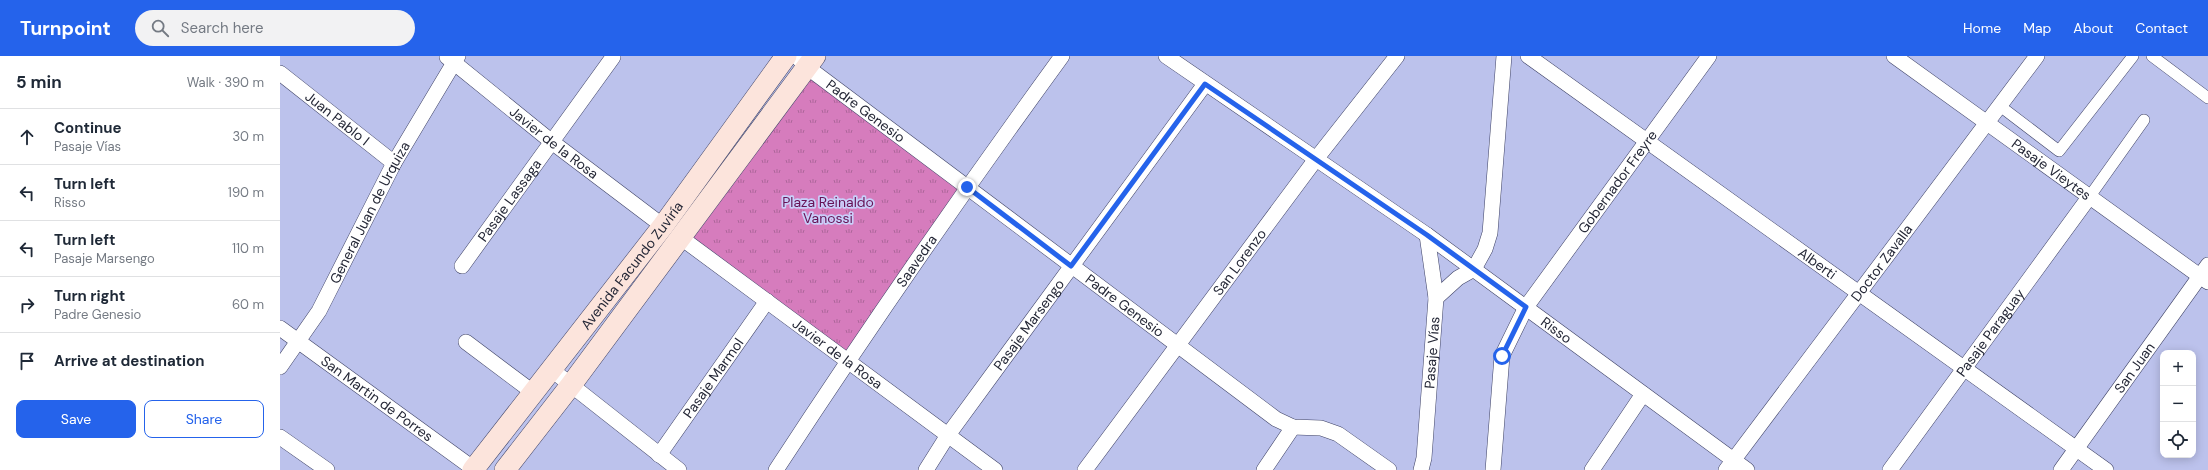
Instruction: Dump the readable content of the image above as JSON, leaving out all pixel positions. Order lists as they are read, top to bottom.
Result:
{
  "streets": {
    "main road": ["Avenida Facundo Zuviría"],
    "street": [
      "Padre Genesio",
      "Juan Pablo I",
      "Javier de la Rosa",
      "Pasaje Vieytes",
      "Gobernador Freyre",
      "Pasaje Lassaga",
      "General Juan de Urquiza",
      "Saavedra",
      "San Lorenzo",
      "Alberti",
      "Doctor Zavalla",
      "Pasaje Marsengo",
      "Risso",
      "Pasaje Paraguay",
      "Pasaje Vías",
      "San Juan",
      "Pasaje Marmol",
      "San Martin de Porres"
    ]
  },
  "crossings": [
    ["Padre Genesio", "Saavedra"],
    ["Padre Genesio", "San Lorenzo"],
    ["Padre Genesio", "Avenida Facundo Zuviría"],
    ["Padre Genesio", "Pasaje Marsengo"],
    ["Juan Pablo I", "General Juan de Urquiza"],
    ["Javier de la Rosa", "Pasaje Lassaga"],
    ["Javier de la Rosa", "General Juan de Urquiza"],
    ["Javier de la Rosa", "Saavedra"],
    ["Javier de la Rosa", "Avenida Facundo Zuviría"],
    ["Javier de la Rosa", "Pasaje Marsengo"],
    ["Javier de la Rosa", "Pasaje Marmol"],
    ["Pasaje Vieytes", "Doctor Zavalla"],
    ["Pasaje Vieytes", "Pasaje Paraguay"],
    ["Pasaje Vieytes", "San Juan"],
    ["Gobernador Freyre", "Alberti"],
    ["Gobernador Freyre", "Risso"],
    ["General Juan de Urquiza", "San Martin de Porres"],
    ["San Lorenzo", "Risso"],
    ["Alberti", "Doctor Zavalla"],
    ["Alberti", "Pasaje Paraguay"],
    ["Alberti", "San Juan"],
    ["Doctor Zavalla", "Risso"],
    ["Avenida Facundo Zuviría", "San Martin de Porres"],
    ["Pasaje Marsengo", "Risso"],
    ["Risso", "Pasaje Vías"]
  ],
  "parks": ["Plaza Reinaldo Vanossi"],
  "page": {
    "header": "Turnpoint",
    "search": "Search here",
    "nav": [
      "Home",
      "Map",
      "About",
      "Contact"
    ],
    "heading": ["5 min", "Walk · 390 m"],
    "list": [
      ["Continue", "Pasaje Vías", "30 m"],
      ["Turn left", "Risso", "190 m"],
      ["Turn left", "Pasaje Marsengo", "110 m"],
      ["Turn right", "Padre Genesio", "60 m"],
      "Arrive at destination"
    ],
    "map_buttons": ["+", "−"],
    "buttons": ["Save", "Share"]
  }
}
